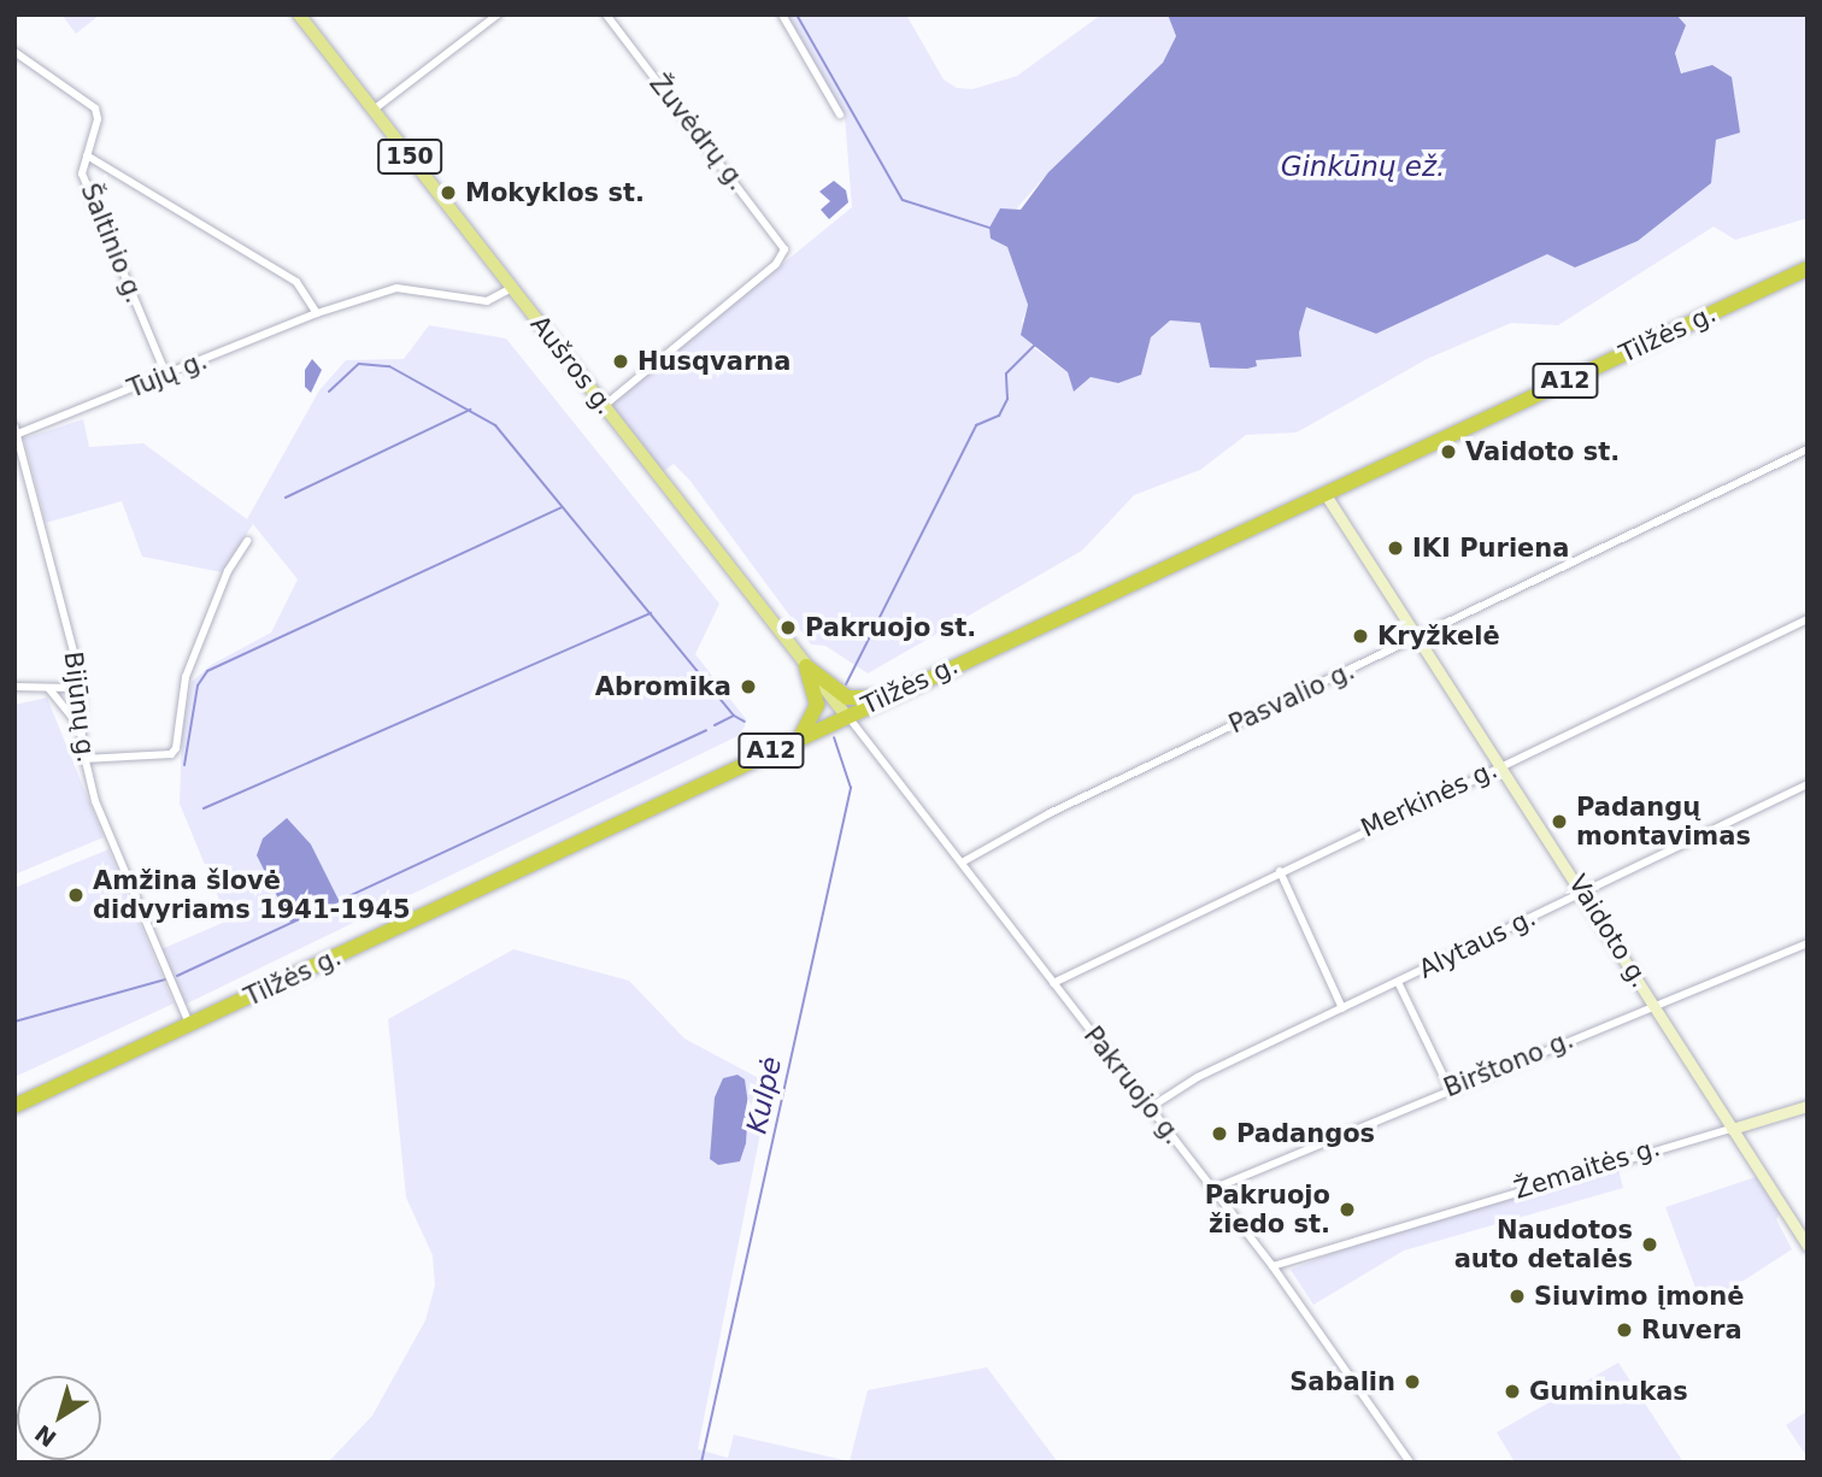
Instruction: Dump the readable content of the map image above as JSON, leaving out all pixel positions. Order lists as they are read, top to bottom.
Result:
{
  "streets": {
    "highway": ["Tilžės g.", "A12"],
    "main road": [
      "150",
      "Aušros g.",
      "Vaidoto g.",
      "Žemaitės g."
    ],
    "street": [
      "Žuvėdrų g.",
      "Šaltinio g.",
      "Tujų g.",
      "Pasvalio g.",
      "Bijūnų g.",
      "Merkinės g.",
      "Alytaus g.",
      "Birštono g.",
      "Pakruojo g."
    ]
  },
  "crossings": [
    ["Žuvėdrų g.", "Aušros g."],
    ["Šaltinio g.", "Tujų g."],
    ["Tilžės g.", "Aušros g."],
    ["Tilžės g.", "Bijūnų g."],
    ["Tilžės g.", "Vaidoto g."],
    ["Tilžės g.", "Pakruojo g."],
    ["Aušros g.", "Tujų g."],
    ["Aušros g.", "Pakruojo g."],
    ["Tujų g.", "Bijūnų g."],
    ["Pasvalio g.", "Vaidoto g."],
    ["Pasvalio g.", "Pakruojo g."],
    ["Merkinės g.", "Vaidoto g."],
    ["Merkinės g.", "Pakruojo g."],
    ["Vaidoto g.", "Alytaus g."],
    ["Vaidoto g.", "Birštono g."],
    ["Vaidoto g.", "Žemaitės g."],
    ["Alytaus g.", "Pakruojo g."],
    ["Birštono g.", "Pakruojo g."],
    ["Pakruojo g.", "Žemaitės g."]
  ],
  "water": ["Ginkūnų ež.", "Kulpė"],
  "places": [
    "Mokyklos st.",
    "Husqvarna",
    "Vaidoto st.",
    "IKI Puriena",
    "Pakruojo st.",
    "Kryžkelė",
    "Abromika",
    "Padangų montavimas",
    "Amžina šlovė didvyriams 1941-1945",
    "Padangos",
    "Pakruojo žiedo st.",
    "Naudotos auto detalės",
    "Siuvimo įmonė",
    "Ruvera",
    "Sabalin",
    "Guminukas"
  ],
  "north": "bottom left"
}
